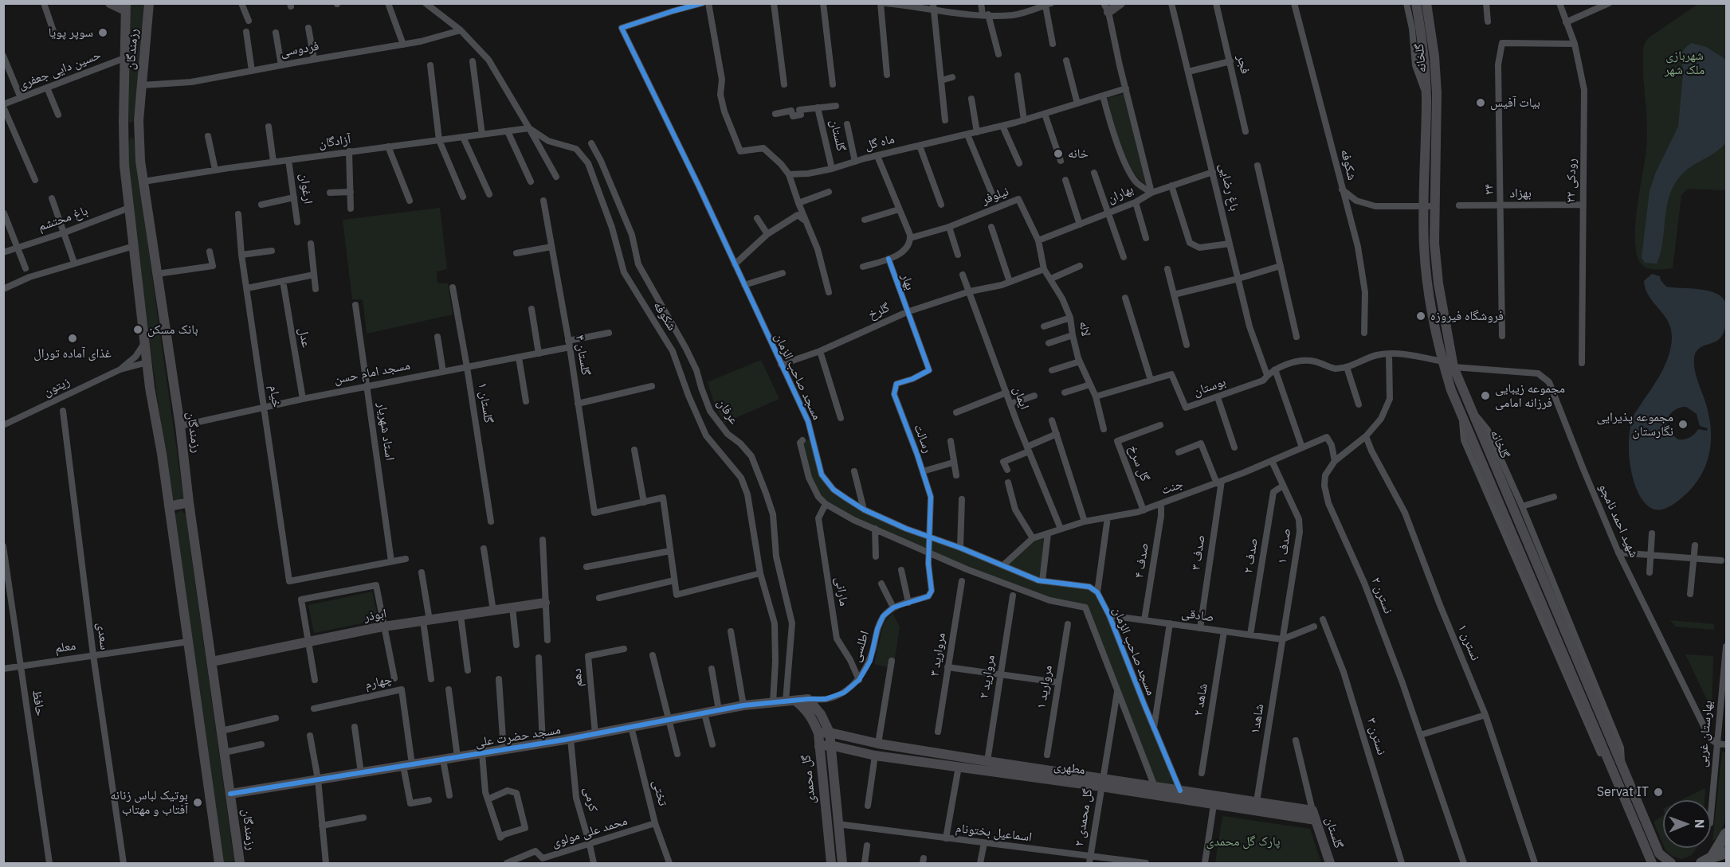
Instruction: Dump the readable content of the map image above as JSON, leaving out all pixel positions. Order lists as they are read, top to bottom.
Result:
{
  "streets": {
    "main road": [
      "رزمندگان",
      "گلخانه",
      "گلستان",
      "ابوذر",
      "مسجد حضرت علی",
      "مطهری",
      "گل محمدی"
    ],
    "street": [
      "فردوسی",
      "فجر",
      "حسین دایی جعفری",
      "آزادگان",
      "ماه گل",
      "شکوفه",
      "رودکی ۲۲",
      "باغ رضایی",
      "ارغوان",
      "۲۴",
      "بهزاد",
      "بهاران",
      "نیلوفر",
      "باغ محتشم",
      "بهار",
      "گلرخ",
      "لاله",
      "عدل",
      "گلستان ۴",
      "مسجد امام حسن",
      "مسجد صاحب الزمان",
      "زیتون",
      "بوستان",
      "خیام",
      "ایمان",
      "گلستان ۱",
      "عرفان",
      "استاد شهریار",
      "رسالت",
      "گل سرخ",
      "جنت",
      "شهید احمد نامجو",
      "صدف ۱",
      "صدف ۳",
      "صدف ۲",
      "صدف ۴",
      "مارانی",
      "نسترن ۲",
      "صادقی",
      "سعدی",
      "نسترن ۱",
      "اطلسی",
      "معلم",
      "مروارید ۳",
      "مروارید ۲",
      "دهم",
      "چهارم",
      "مروارید ۱",
      "شاهد ۲",
      "حافظ",
      "شاهد۱",
      "بهارستان غربی",
      "نسترن ۳",
      "تختی",
      "کرمی",
      "گل محمدی ۲",
      "محمد علی مولوی",
      "اسماعیل بختونام"
    ]
  },
  "crossings": [
    ["رزمندگان", "فردوسی"],
    ["رزمندگان", "حسین دایی جعفری"],
    ["رزمندگان", "آزادگان"],
    ["رزمندگان", "باغ محتشم"],
    ["رزمندگان", "مسجد امام حسن"],
    ["رزمندگان", "ابوذر"],
    ["رزمندگان", "معلم"],
    ["رزمندگان", "مسجد حضرت علی"],
    ["فردوسی", "شکوفه"],
    ["گلخانه", "شهید احمد نامجو"],
    ["گلستان", "ماه گل"],
    ["گلستان", "مطهری"],
    ["آزادگان", "شکوفه"],
    ["آزادگان", "ارغوان"],
    ["شکوفه", "مسجد حضرت علی"],
    ["رودکی ۲۲", "۲۴"],
    ["رودکی ۲۲", "بهزاد"],
    ["باغ رضایی", "بهاران"],
    ["باغ رضایی", "بوستان"],
    ["۲۴", "بهزاد"],
    ["بهاران", "نیلوفر"],
    ["نیلوفر", "گلرخ"],
    ["نیلوفر", "لاله"],
    ["بهار", "گلرخ"],
    ["بهار", "رسالت"],
    ["گلرخ", "لاله"],
    ["گلرخ", "مسجد صاحب الزمان"],
    ["گلرخ", "ایمان"],
    ["لاله", "بوستان"],
    ["عدل", "مسجد امام حسن"],
    ["گلستان ۴", "مسجد امام حسن"],
    ["مسجد امام حسن", "خیام"],
    ["مسجد امام حسن", "گلستان ۱"],
    ["مسجد امام حسن", "استاد شهریار"],
    ["مسجد صاحب الزمان", "رسالت"],
    ["مسجد صاحب الزمان", "جنت"],
    ["مسجد صاحب الزمان", "صادقی"],
    ["مسجد صاحب الزمان", "مطهری"],
    ["خیام", "استاد شهریار"],
    ["ایمان", "جنت"],
    ["عرفان", "مسجد حضرت علی"],
    ["عرفان", "گل محمدی"],
    ["گل سرخ", "جنت"],
    ["جنت", "صدف ۱"],
    ["جنت", "صدف ۳"],
    ["جنت", "صدف ۴"],
    ["جنت", "نسترن ۲"],
    ["شهید احمد نامجو", "بهارستان غربی"],
    ["صدف ۱", "صدف ۲"],
    ["صدف ۱", "صادقی"],
    ["صدف ۱", "شاهد۱"],
    ["صدف ۳", "صادقی"],
    ["صدف ۲", "صادقی"],
    ["صدف ۴", "صادقی"],
    ["مارانی", "اطلسی"],
    ["نسترن ۲", "نسترن ۱"],
    ["صادقی", "شاهد ۲"],
    ["صادقی", "شاهد۱"],
    ["سعدی", "معلم"],
    ["اطلسی", "مسجد حضرت علی"],
    ["اطلسی", "گل محمدی"],
    ["معلم", "حافظ"],
    ["مروارید ۲", "مطهری"],
    ["دهم", "مسجد حضرت علی"],
    ["چهارم", "مسجد حضرت علی"],
    ["شاهد۱", "مطهری"],
    ["مسجد حضرت علی", "گل محمدی"],
    ["مسجد حضرت علی", "تختی"],
    ["مسجد حضرت علی", "کرمی"],
    ["مطهری", "گل محمدی"],
    ["مطهری", "گل محمدی ۲"],
    ["گل محمدی", "اسماعیل بختونام"],
    ["تختی", "محمد علی مولوی"],
    ["کرمی", "محمد علی مولوی"],
    ["گل محمدی ۲", "اسماعیل بختونام"]
  ],
  "parks": ["شهربازی ملک شهر", "پارک گل محمدی"],
  "places": [
    "سوپر پویا",
    "بیات آفیس",
    "خانه",
    "فروشگاه فیروزه",
    "بانک مسکن",
    "غذای آماده تورال",
    "مجموعه زیبایی فرزانه امامی",
    "مجموعه پذیرایی نگارستان",
    "Servat IT",
    "بوتیک لباس زنانه آفتاب و مهتاب"
  ],
  "north": "right"
}
